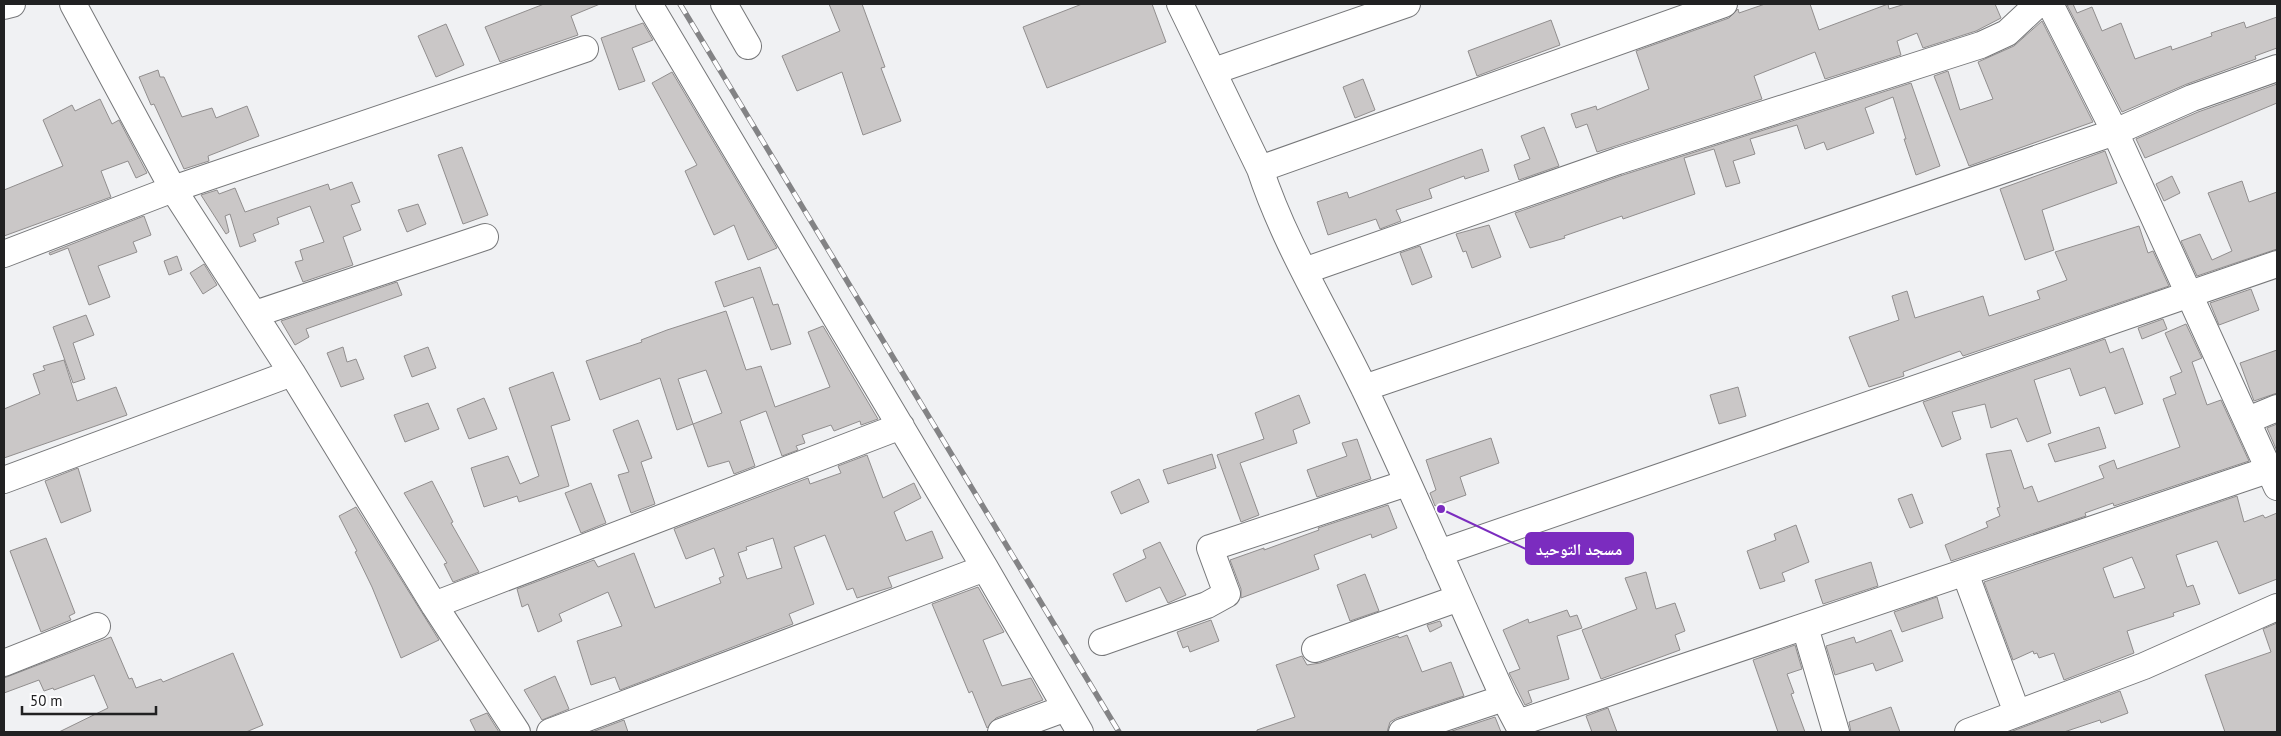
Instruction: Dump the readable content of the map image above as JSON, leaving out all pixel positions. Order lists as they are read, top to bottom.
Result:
{
  "places": ["مسجد التوحيد"],
  "scale_bar": "50 m"
}
